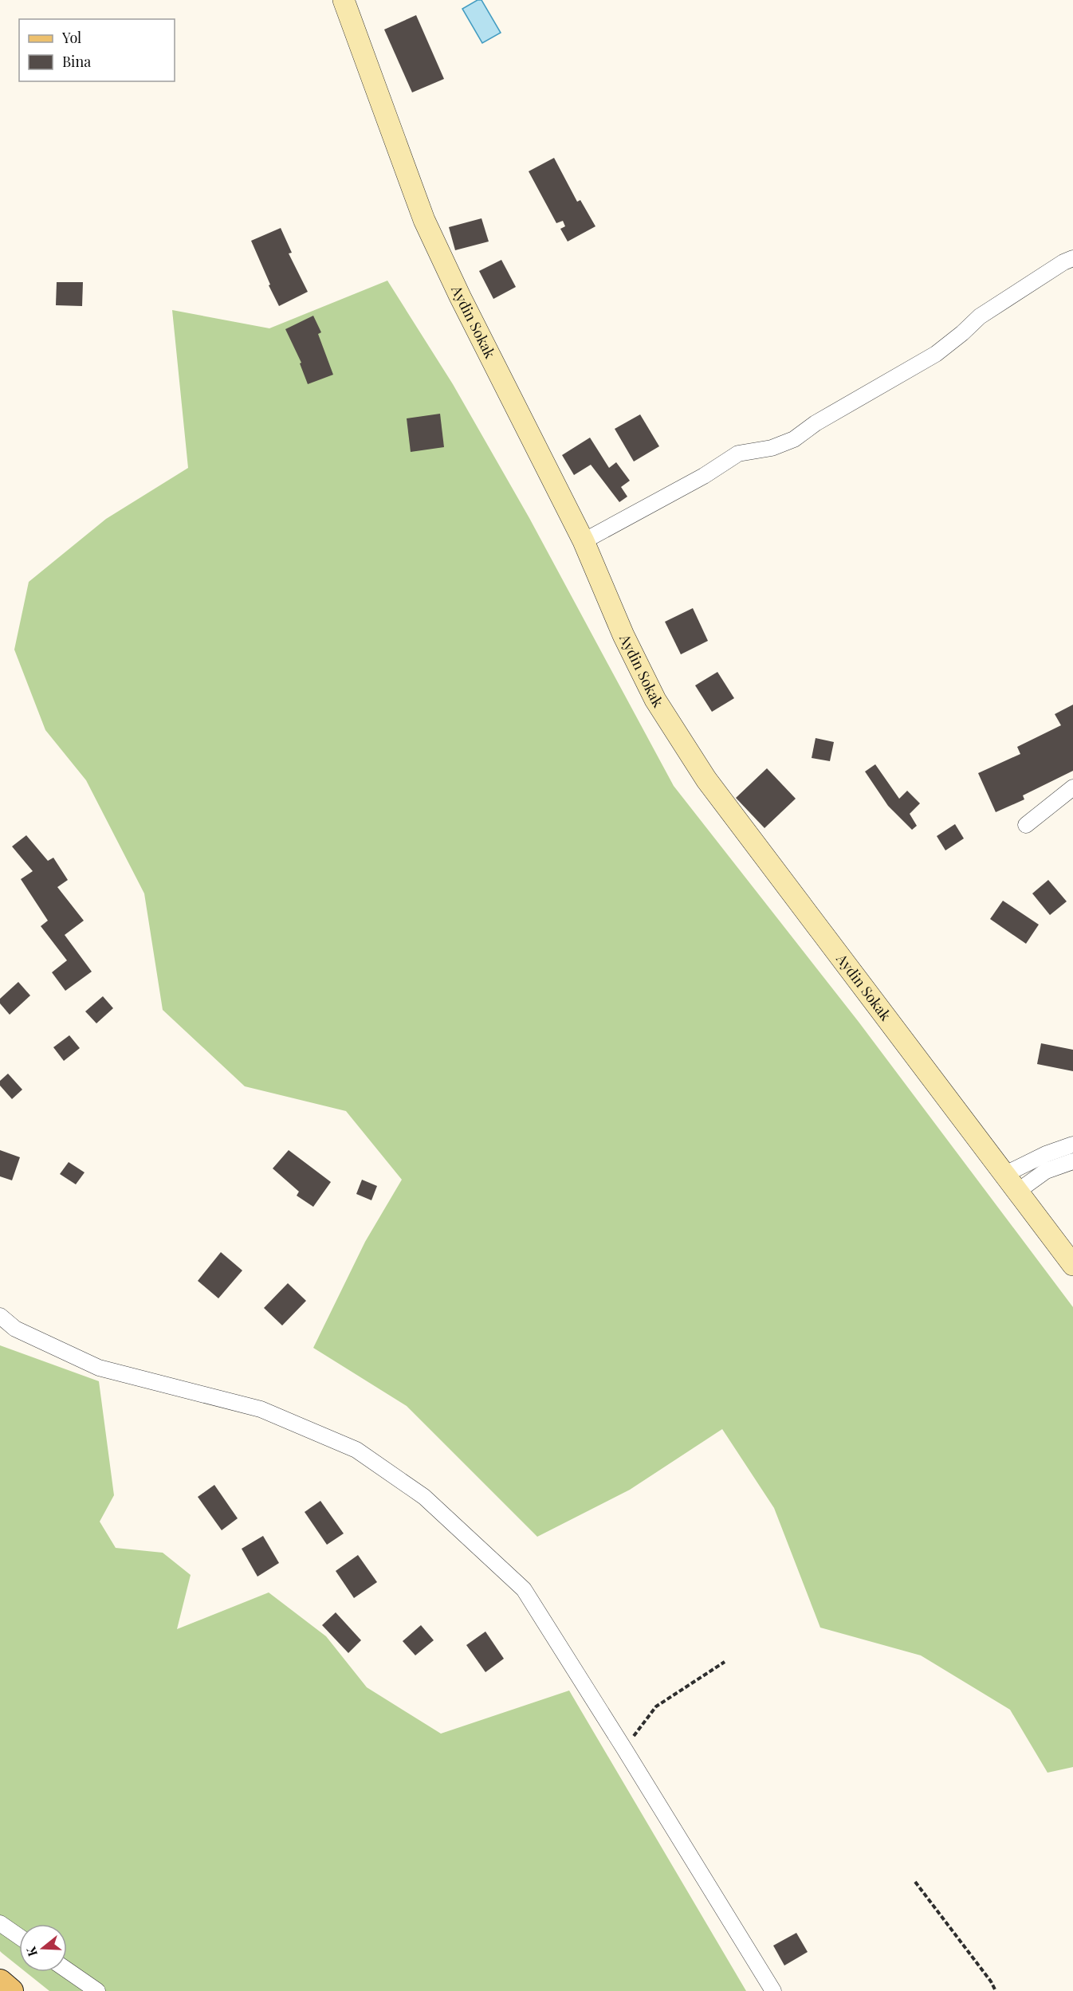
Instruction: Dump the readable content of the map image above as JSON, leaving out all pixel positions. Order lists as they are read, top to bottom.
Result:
{
  "streets": {
    "street": ["Aydin Sokak"]
  },
  "legend": ["Yol", "Bina"],
  "north": "left"
}
